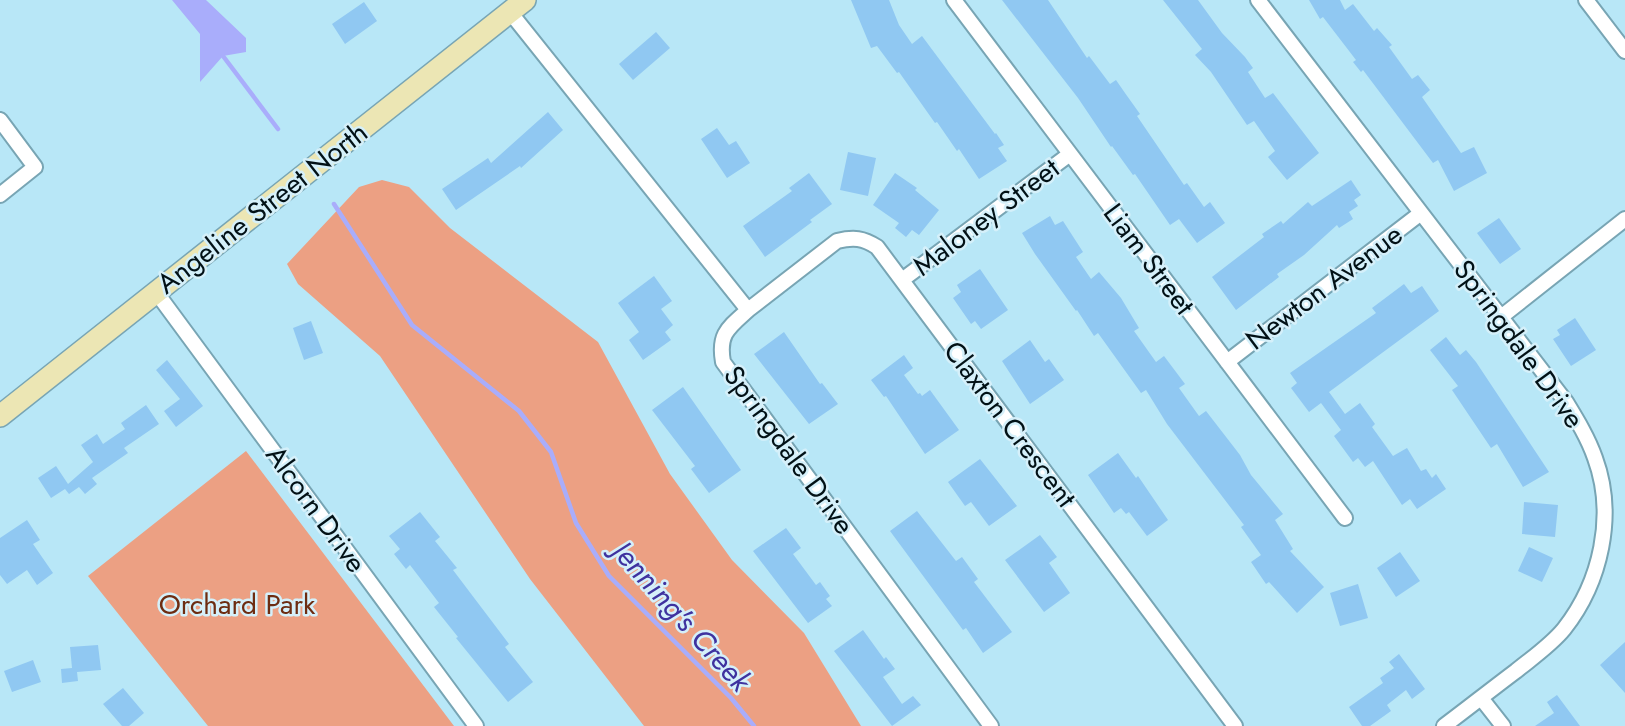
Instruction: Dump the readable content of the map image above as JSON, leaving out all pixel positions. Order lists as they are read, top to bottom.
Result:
{
  "streets": {
    "main road": ["Angeline Street North"],
    "street": [
      "Maloney Street",
      "Liam Street",
      "Newton Avenue",
      "Springdale Drive",
      "Claxton Crescent",
      "Alcorn Drive"
    ]
  },
  "crossings": [
    ["Angeline Street North", "Alcorn Drive"],
    ["Maloney Street", "Liam Street"],
    ["Maloney Street", "Claxton Crescent"],
    ["Liam Street", "Newton Avenue"],
    ["Newton Avenue", "Springdale Drive"],
    ["Springdale Drive", "Claxton Crescent"]
  ],
  "water": ["Jenning's Creek"],
  "parks": ["Orchard Park"]
}
